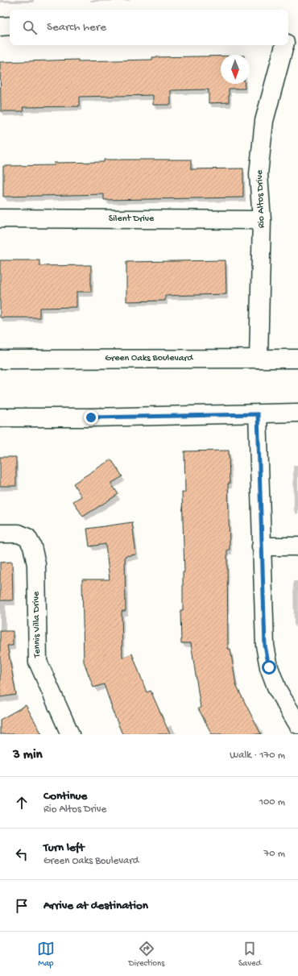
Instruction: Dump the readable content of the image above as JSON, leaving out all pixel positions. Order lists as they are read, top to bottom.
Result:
{
  "streets": {
    "street": [
      "Rio Altos Drive",
      "Silent Drive",
      "Green Oaks Boulevard",
      "Tennis Villa Drive"
    ]
  },
  "crossings": [
    ["Rio Altos Drive", "Silent Drive"],
    ["Rio Altos Drive", "Green Oaks Boulevard"]
  ],
  "north": "bottom",
  "page": {
    "search": "Search here",
    "heading": ["3 min", "Walk · 170 m"],
    "list": [
      ["Continue", "Rio Altos Drive", "100 m"],
      ["Turn left", "Green Oaks Boulevard", "70 m"],
      "Arrive at destination"
    ],
    "nav": ["Map", "Directions", "Saved"]
  }
}
